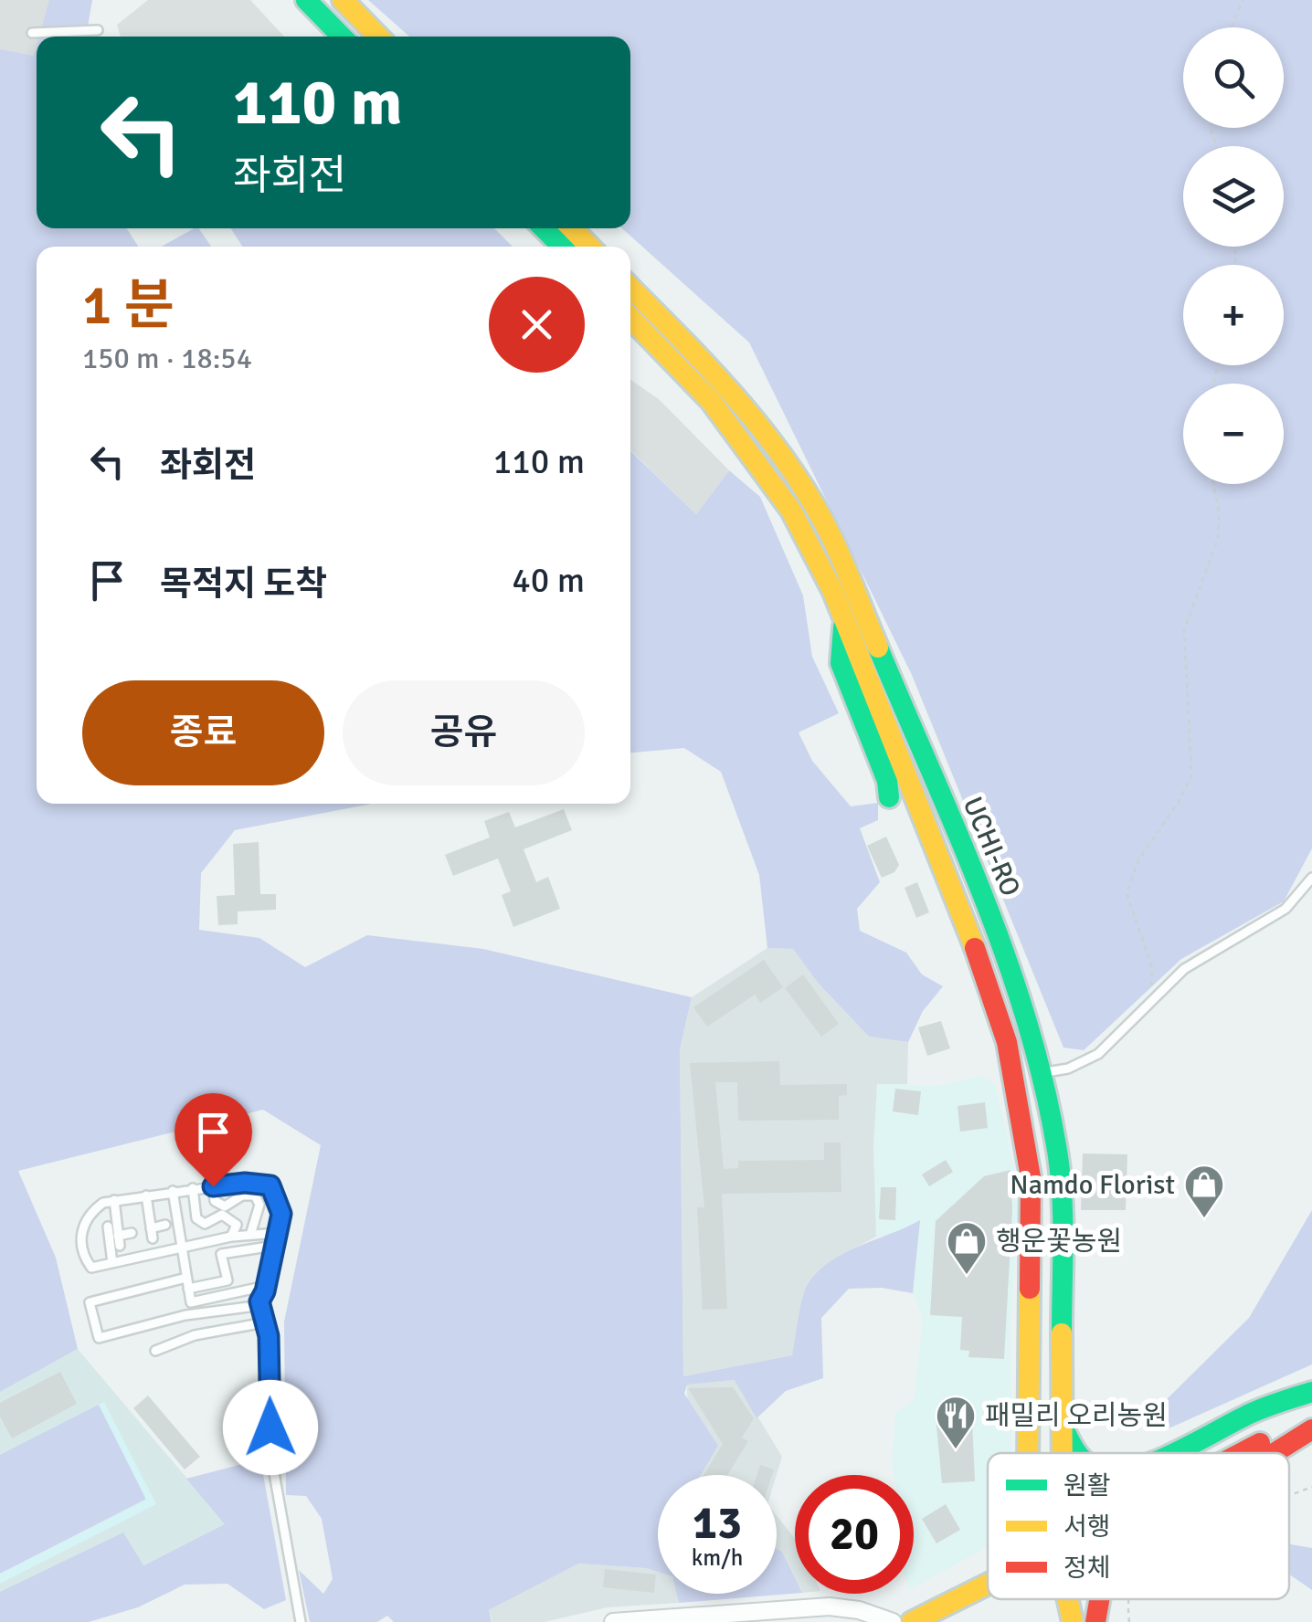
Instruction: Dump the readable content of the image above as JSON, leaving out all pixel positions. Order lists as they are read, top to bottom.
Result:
{
  "streets": {
    "main road": ["UCHI-RO"]
  },
  "places": {
    "shop": ["Namdo Florist", "행운꽃농원"],
    "restaurant": ["패밀리 오리농원"]
  },
  "legend": ["원활", "서행", "정체"],
  "page": {
    "map_buttons": ["+", "−"],
    "turn": ["110 m", "좌회전"],
    "heading": ["1 분", "150 m · 18:54"],
    "list": [
      {
        "name": "좌회전",
        "value": "110 m"
      },
      {
        "name": "목적지 도착",
        "value": "40 m"
      }
    ],
    "buttons": ["종료", "공유"],
    "speed": "13 km/h",
    "limit": "20"
  }
}
